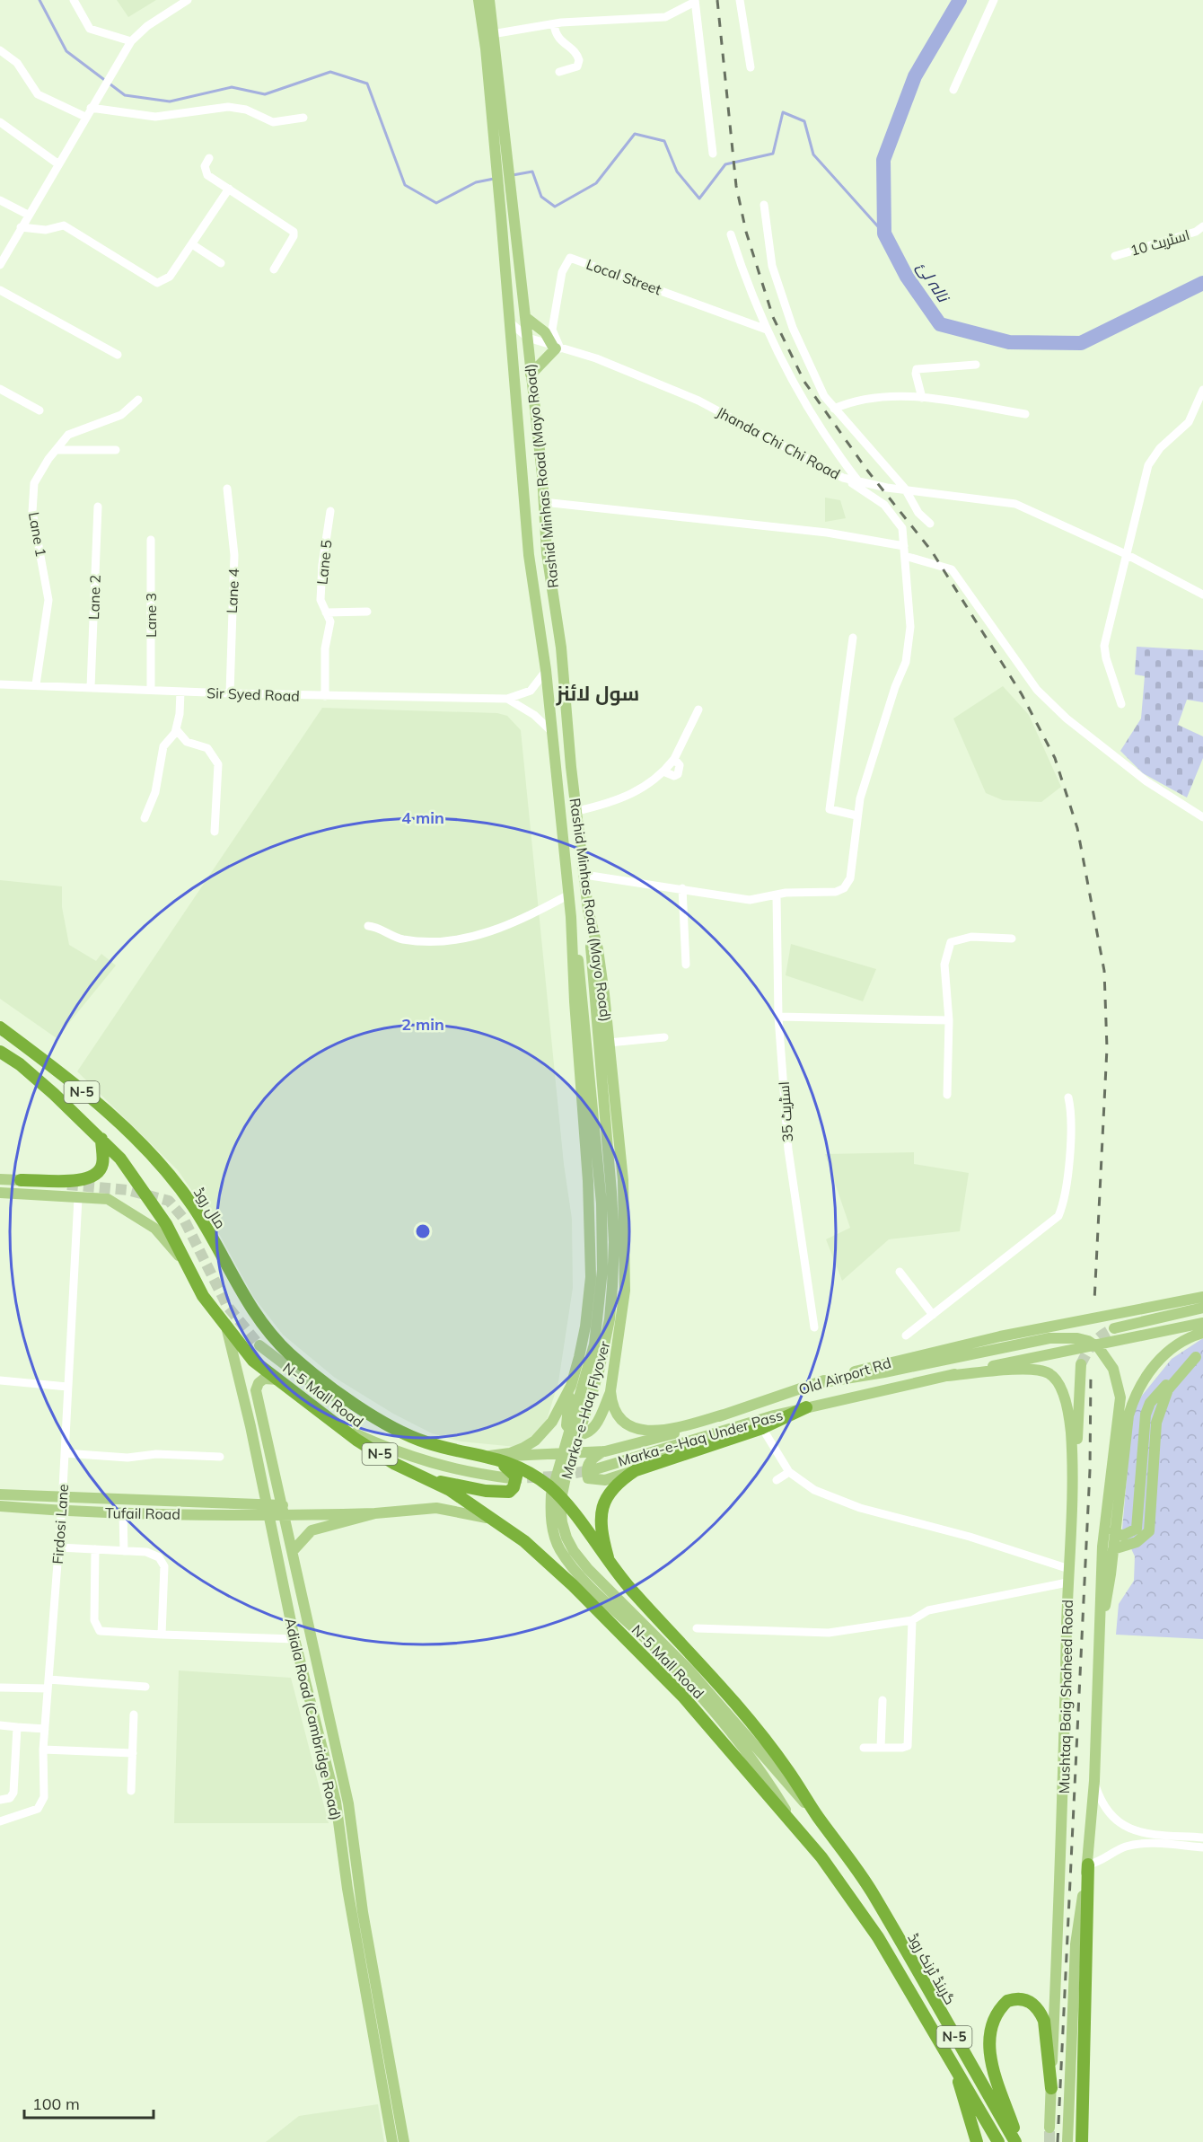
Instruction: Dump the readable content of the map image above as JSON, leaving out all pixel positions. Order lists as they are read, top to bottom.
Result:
{
  "streets": {
    "highway": [
      "N-5",
      "مال روڈ",
      "N-5 Mall Road",
      "گرینڈ ٹرنک روڈ"
    ],
    "main road": [
      "Rashid Minhas Road (Mayo Road)",
      "Old Airport Rd",
      "Marka-e-Haq Flyover",
      "Marka-e-Haq Under Pass",
      "Tufail Road",
      "Mushtaq Baig Shaheed Road",
      "Adiala Road (Cambridge Road)"
    ],
    "street": [
      "اسٹریٹ 10",
      "Local Street",
      "Jhanda Chi Chi Road",
      "Lane 1",
      "Lane 5",
      "Lane 4",
      "Lane 2",
      "Lane 3",
      "Sir Syed Road",
      "اسٹریٹ 35",
      "Firdosi Lane"
    ]
  },
  "crossings": [
    ["Local Street", "Jhanda Chi Chi Road"],
    ["Jhanda Chi Chi Road", "Rashid Minhas Road (Mayo Road)"],
    ["Rashid Minhas Road (Mayo Road)", "Sir Syed Road"],
    ["Rashid Minhas Road (Mayo Road)", "مال روڈ"],
    ["Rashid Minhas Road (Mayo Road)", "Old Airport Rd"],
    ["Rashid Minhas Road (Mayo Road)", "Marka-e-Haq Flyover"],
    ["Rashid Minhas Road (Mayo Road)", "گرینڈ ٹرنک روڈ"],
    ["Lane 1", "Sir Syed Road"],
    ["Lane 5", "Sir Syed Road"],
    ["Lane 4", "Sir Syed Road"],
    ["Lane 2", "Sir Syed Road"],
    ["Lane 3", "Sir Syed Road"],
    ["مال روڈ", "Old Airport Rd"],
    ["مال روڈ", "گرینڈ ٹرنک روڈ"],
    ["Old Airport Rd", "Marka-e-Haq Under Pass"],
    ["Old Airport Rd", "Mushtaq Baig Shaheed Road"],
    ["Old Airport Rd", "گرینڈ ٹرنک روڈ"],
    ["N-5 Mall Road", "Marka-e-Haq Flyover"],
    ["N-5 Mall Road", "Adiala Road (Cambridge Road)"],
    ["N-5 Mall Road", "گرینڈ ٹرنک روڈ"],
    ["Marka-e-Haq Flyover", "گرینڈ ٹرنک روڈ"],
    ["Tufail Road", "Firdosi Lane"],
    ["Tufail Road", "Adiala Road (Cambridge Road)"]
  ],
  "districts": ["سول لائنز"],
  "water": ["نالہ لئ"],
  "scale_bar": "100 m",
  "rings": ["4 min", "2 min"]
}
